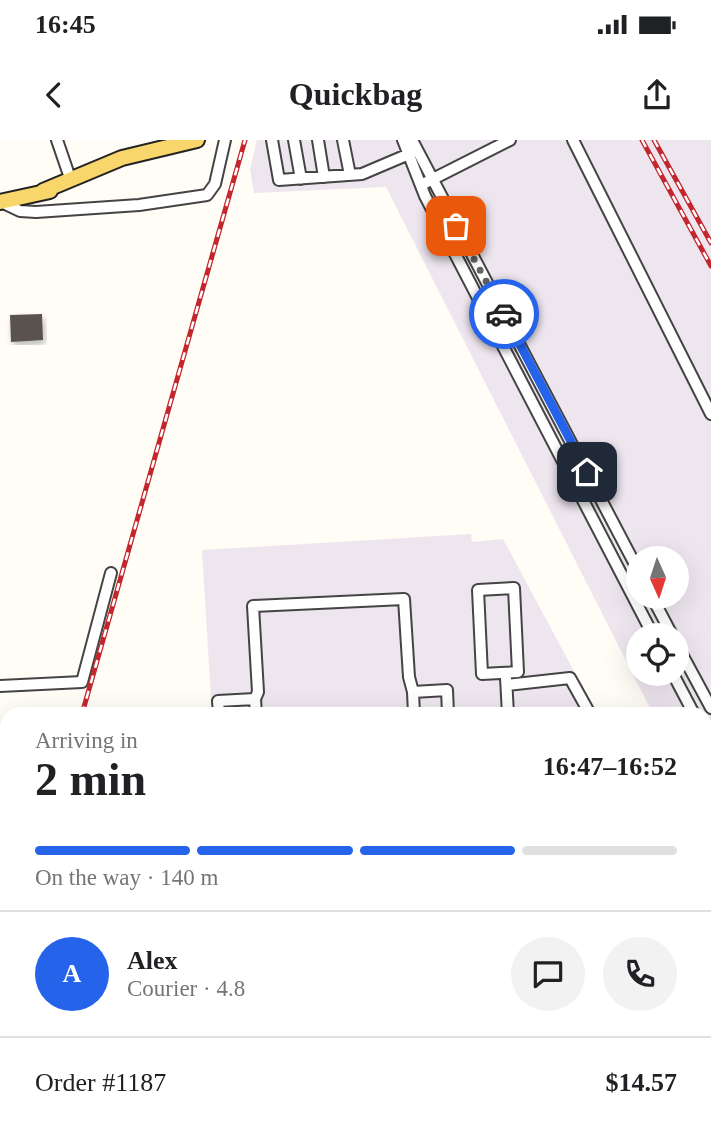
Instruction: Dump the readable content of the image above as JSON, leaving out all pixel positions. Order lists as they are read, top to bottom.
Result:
{
  "north": "bottom",
  "page": {
    "status": "16:45",
    "header": "Quickbag",
    "heading": ["2 min", "Arriving in", "16:47–16:52"],
    "panel": [
      "Alex",
      "Courier · 4.8",
      "Order #1187",
      "$14.57"
    ],
    "bar": "On the way · 140 m",
    "round": "A"
  }
}
